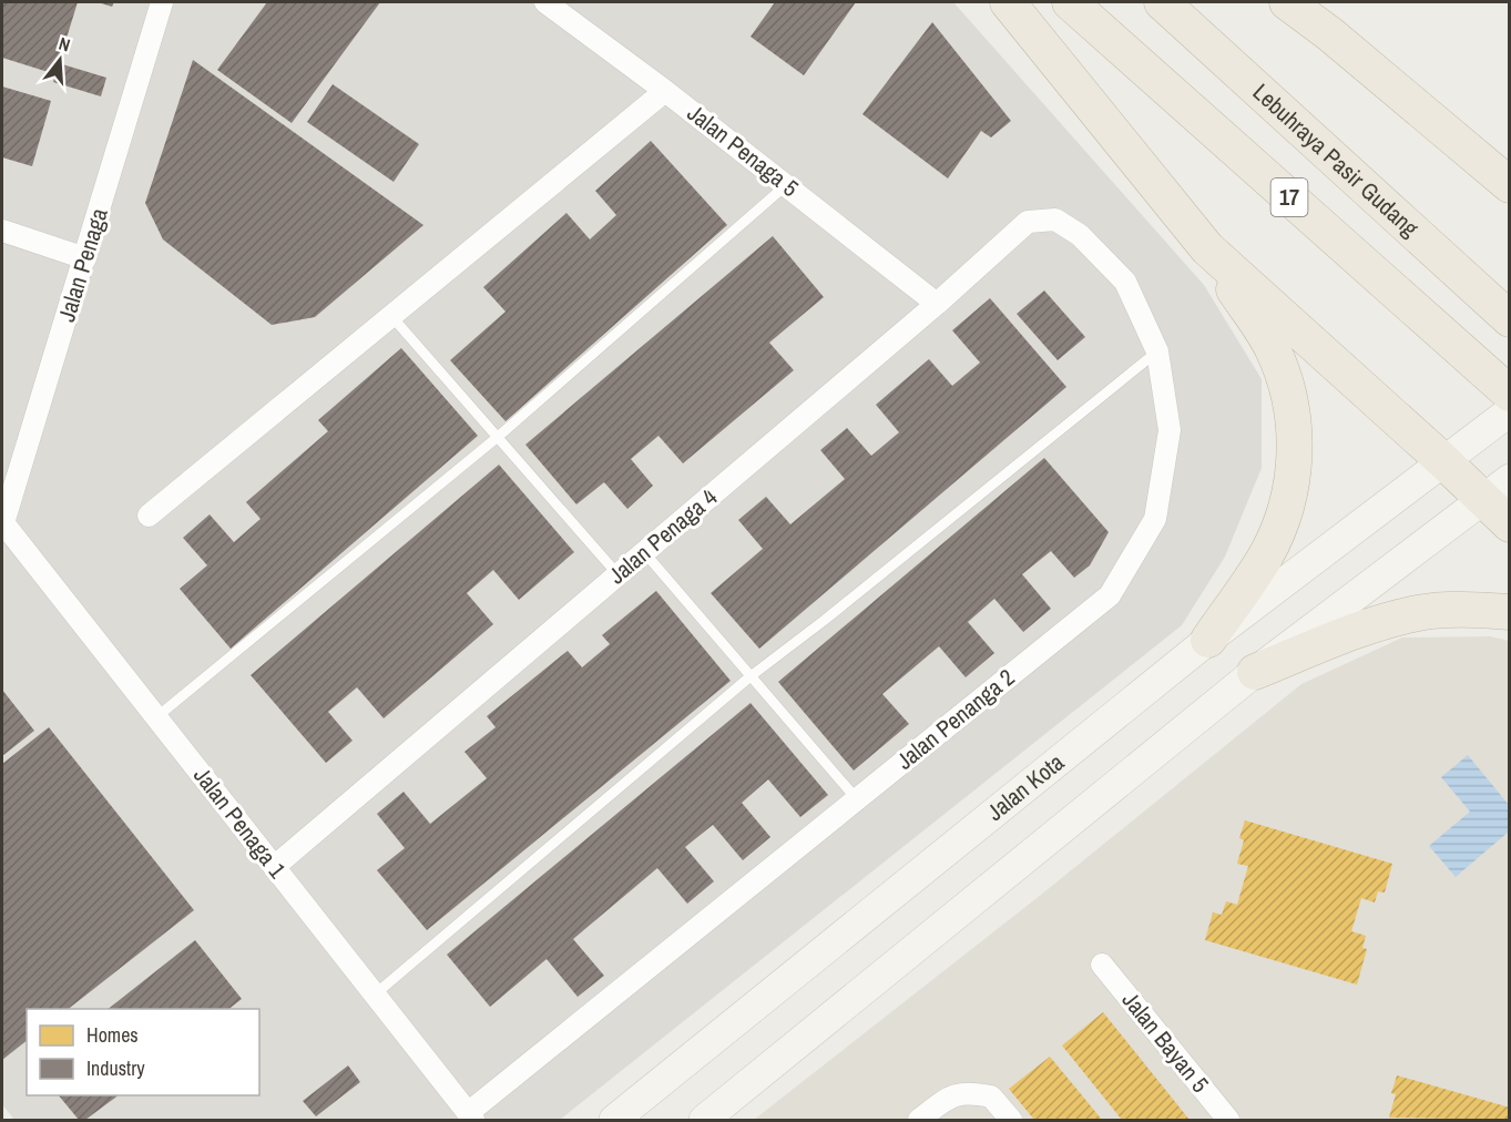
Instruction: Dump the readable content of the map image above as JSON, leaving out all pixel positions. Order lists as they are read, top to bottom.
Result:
{
  "streets": {
    "highway": ["Lebuhraya Pasir Gudang", "17"],
    "main road": ["Jalan Kota"],
    "street": [
      "Jalan Penaga 5",
      "Jalan Penaga",
      "Jalan Penaga 4",
      "Jalan Penanga 2",
      "Jalan Penaga 1",
      "Jalan Bayan 5"
    ]
  },
  "crossings": [
    ["Jalan Penaga 5", "Jalan Penaga 4"],
    ["Jalan Penaga", "Jalan Penaga 1"],
    ["Jalan Penaga 4", "Jalan Penanga 2"],
    ["Jalan Penaga 4", "Jalan Penaga 1"],
    ["Jalan Penanga 2", "Jalan Penaga 1"]
  ],
  "legend": ["Homes", "Industry"],
  "north": "top"
}
